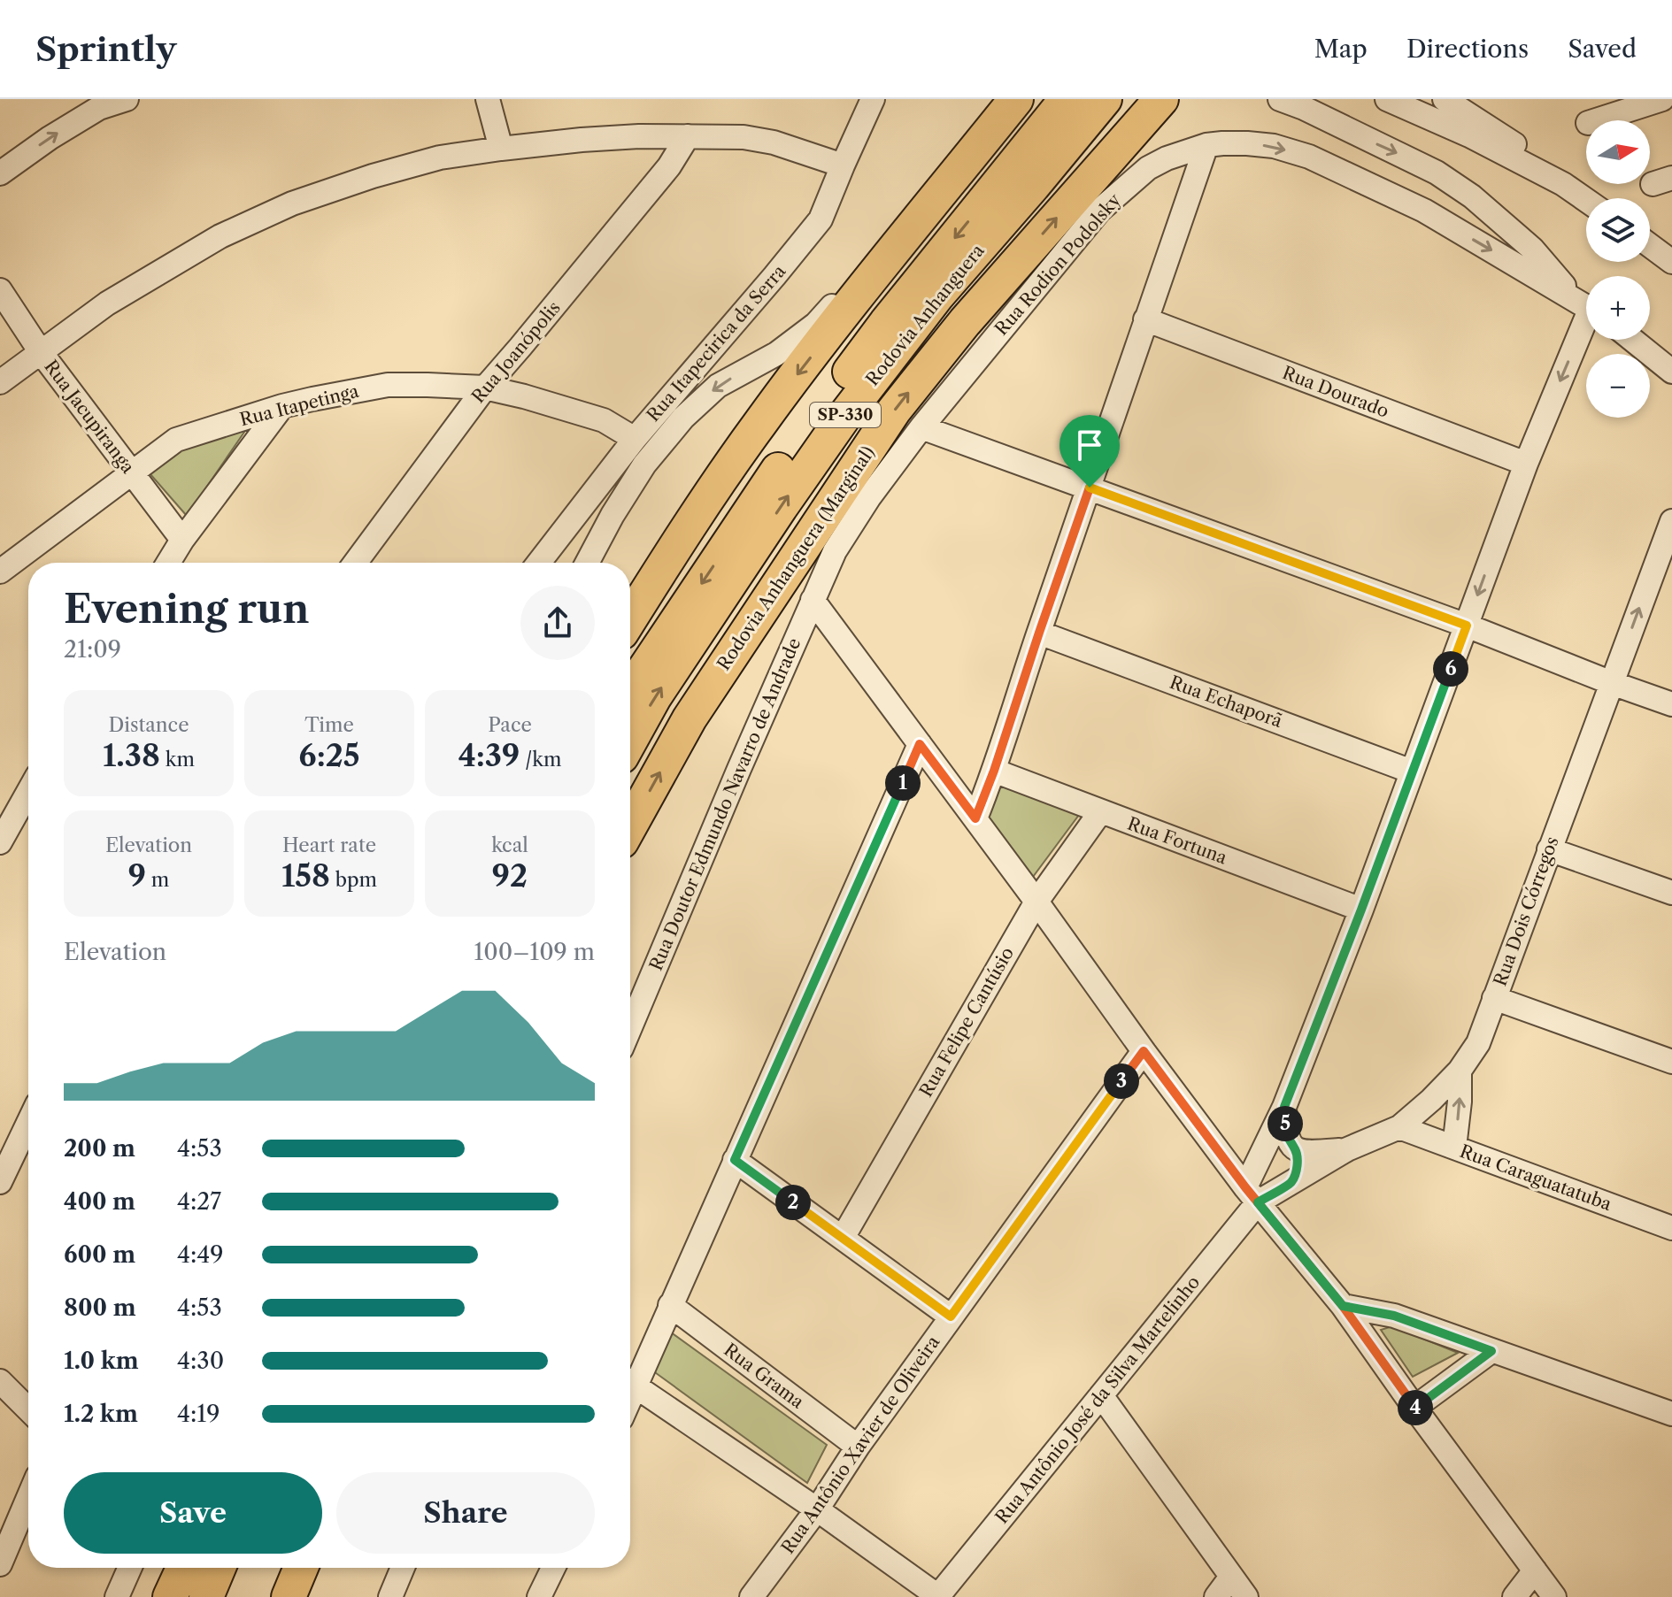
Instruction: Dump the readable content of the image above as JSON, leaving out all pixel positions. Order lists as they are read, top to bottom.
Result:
{
  "streets": {
    "highway": ["Rodovia Anhanguera", "SP-330", "Rodovia Anhanguera (Marginal)"],
    "street": [
      "Rua Rodion Podolsky",
      "Rua Itapecirica da Serra",
      "Rua Joanópolis",
      "Rua Dourado",
      "Rua Itapetinga",
      "Rua Jacupiranga",
      "Rua Echaporã",
      "Rua Doutor Edmundo Navarro de Andrade",
      "Rua Fortuna",
      "Rua Dois Córregos",
      "Rua Felipe Cantúsio",
      "Rua Caraguatatuba",
      "Rua Grama",
      "Rua Antônio José da Silva Martelinho",
      "Rua Antônio Xavier de Oliveira"
    ]
  },
  "crossings": [
    ["Rua Rodion Podolsky", "Rua Doutor Edmundo Navarro de Andrade"],
    ["Rua Itapecirica da Serra", "Rua Itapetinga"],
    ["Rua Joanópolis", "Rua Itapetinga"],
    ["Rua Itapetinga", "Rua Jacupiranga"],
    ["Rua Fortuna", "Rua Felipe Cantúsio"],
    ["Rua Dois Córregos", "Rua Caraguatatuba"],
    ["Rua Dois Córregos", "Rua Antônio José da Silva Martelinho"],
    ["Rua Grama", "Rua Antônio Xavier de Oliveira"]
  ],
  "north": "right",
  "page": {
    "header": "Sprintly",
    "nav": ["Map", "Directions", "Saved"],
    "map_buttons": ["+", "−"],
    "heading": ["Evening run", "21:09"],
    "pins": [
      "6",
      "1",
      "3",
      "5",
      "2",
      "4"
    ],
    "stats": [
      ["Distance", "1.38 km"],
      ["Time", "6:25"],
      ["Pace", "4:39 /km"],
      ["Elevation", "9 m"],
      ["Heart rate", "158 bpm"],
      ["kcal", "92"]
    ],
    "chart": ["Elevation", "100–109 m"],
    "list": [
      {
        "name": "200 m",
        "note": "4:53"
      },
      {
        "name": "400 m",
        "note": "4:27"
      },
      {
        "name": "600 m",
        "note": "4:49"
      },
      {
        "name": "800 m",
        "note": "4:53"
      },
      {
        "name": "1.0 km",
        "note": "4:30"
      },
      {
        "name": "1.2 km",
        "note": "4:19"
      }
    ],
    "buttons": ["Save", "Share"]
  }
}
